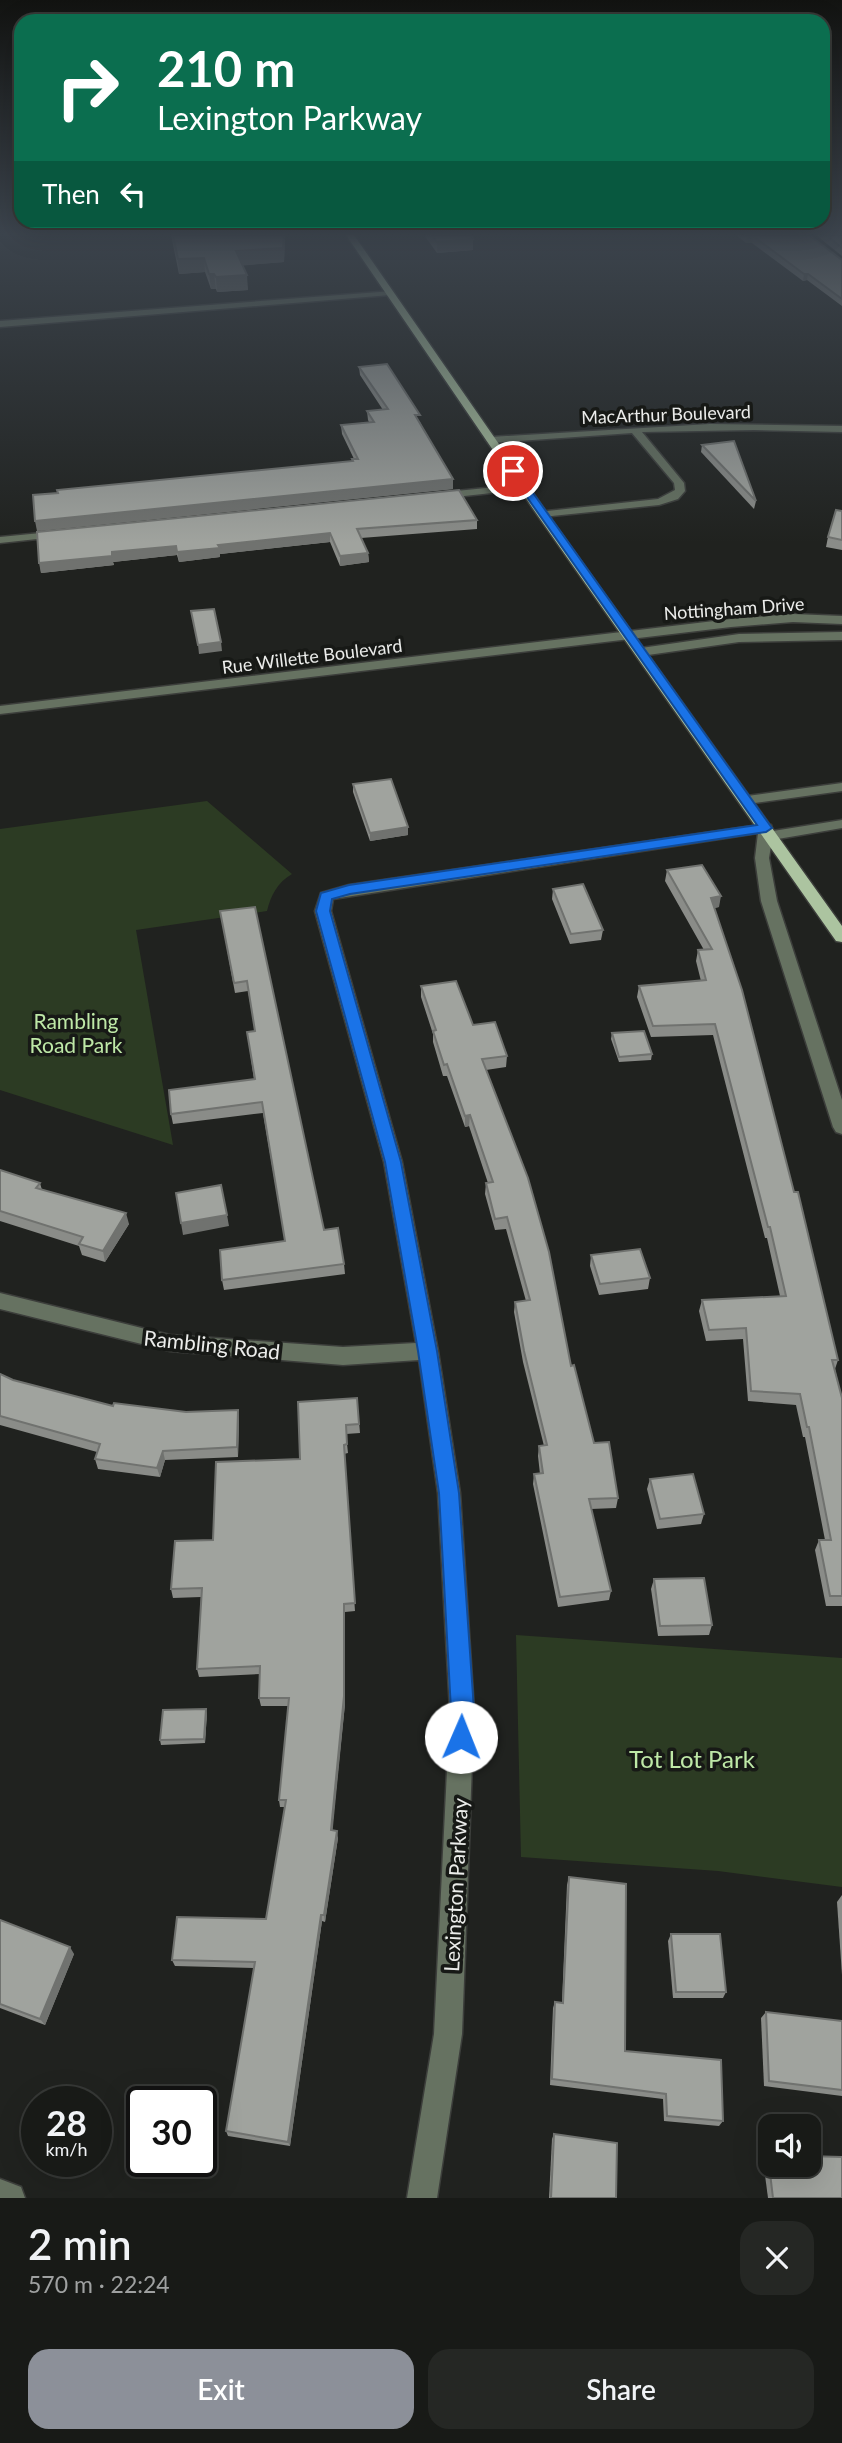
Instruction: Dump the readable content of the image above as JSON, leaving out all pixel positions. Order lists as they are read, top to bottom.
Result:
{
  "streets": {
    "street": [
      "MacArthur Boulevard",
      "Nottingham Drive",
      "Rue Willette Boulevard",
      "Rambling Road",
      "Lexington Parkway"
    ]
  },
  "crossings": [
    ["Nottingham Drive", "Rue Willette Boulevard"],
    ["Rambling Road", "Lexington Parkway"]
  ],
  "parks": ["Rambling Road Park", "Tot Lot Park"],
  "page": {
    "turn": ["210 m", "Lexington Parkway"],
    "then": "Then",
    "speed": "28 km/h",
    "limit": "30",
    "heading": ["2 min", "570 m · 22:24"],
    "buttons": ["Exit", "Share"]
  }
}
